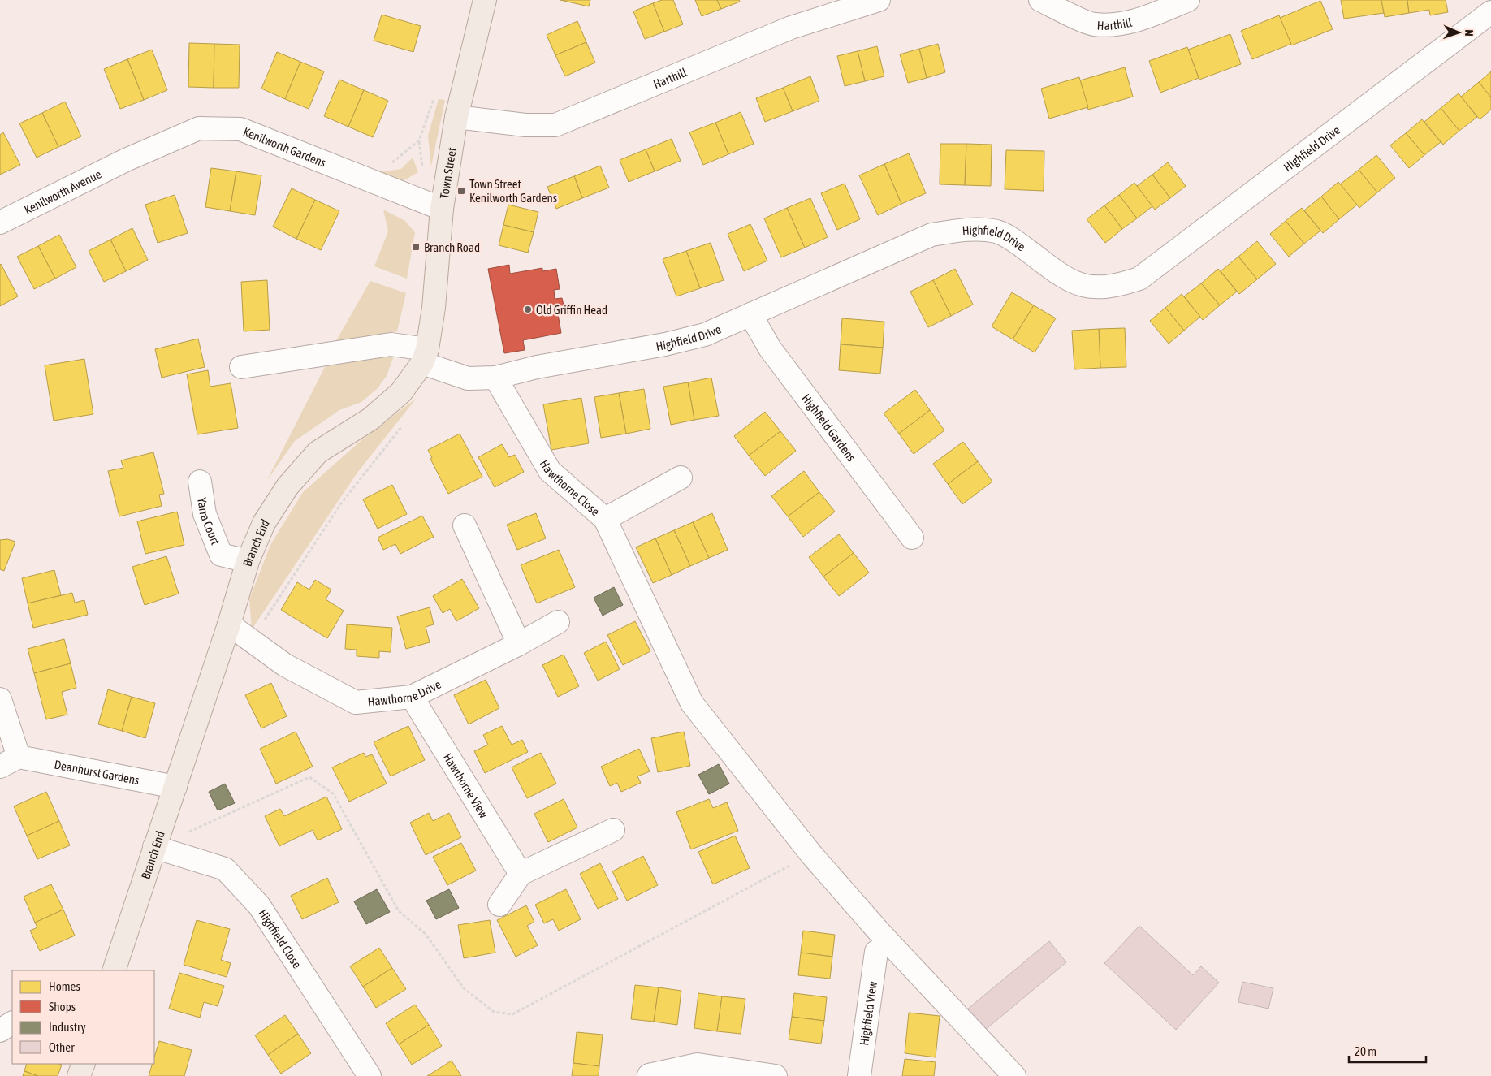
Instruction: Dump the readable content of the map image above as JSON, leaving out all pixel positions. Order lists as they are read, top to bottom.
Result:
{
  "streets": {
    "main road": ["Town Street", "Branch End"],
    "street": [
      "Harthill",
      "Kenilworth Gardens",
      "Highfield Drive",
      "Kenilworth Avenue",
      "Highfield Gardens",
      "Hawthorne Close",
      "Yarra Court",
      "Hawthorne Drive",
      "Deanhurst Gardens",
      "Hawthorne View",
      "Highfield Close",
      "Highfield View"
    ]
  },
  "crossings": [
    ["Harthill", "Town Street"],
    ["Kenilworth Gardens", "Town Street"],
    ["Kenilworth Gardens", "Kenilworth Avenue"],
    ["Highfield Drive", "Town Street"],
    ["Highfield Drive", "Highfield Gardens"],
    ["Highfield Drive", "Hawthorne Close"],
    ["Highfield Drive", "Branch End"],
    ["Town Street", "Branch End"],
    ["Yarra Court", "Branch End"],
    ["Branch End", "Hawthorne Drive"],
    ["Branch End", "Deanhurst Gardens"],
    ["Branch End", "Highfield Close"],
    ["Hawthorne Drive", "Hawthorne View"]
  ],
  "places": {
    "transit": ["Town Street Kenilworth Gardens", "Branch Road"],
    "other": ["Old Griffin Head"]
  },
  "legend": [
    "Homes",
    "Shops",
    "Industry",
    "Other"
  ],
  "scale_bar": "20 m",
  "north": "right"
}
